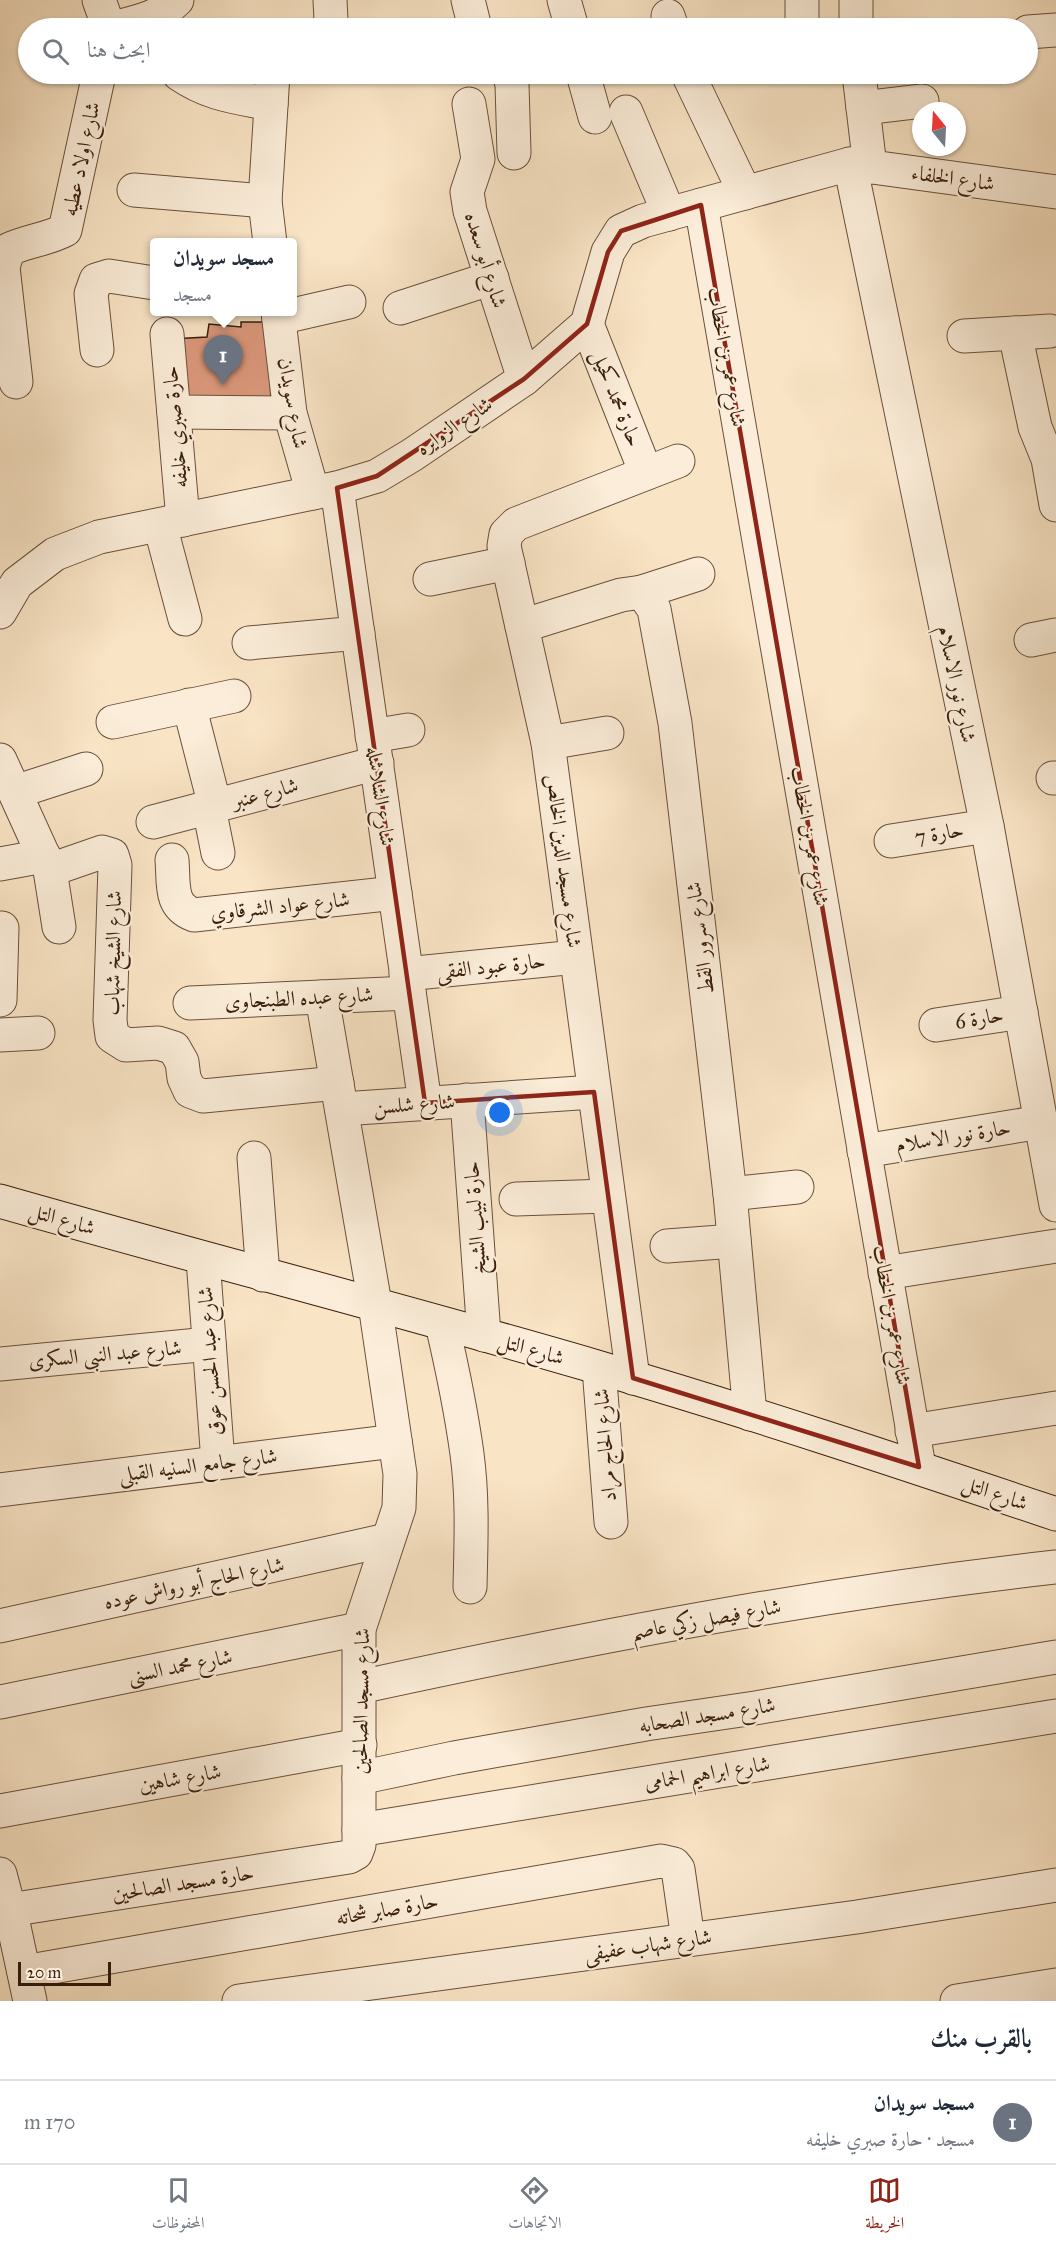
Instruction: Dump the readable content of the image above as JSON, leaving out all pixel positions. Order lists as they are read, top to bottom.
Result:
{
  "streets": {
    "street": [
      "شارع اولاد عطيه",
      "شارع الخلفاء",
      "شارع أبو سعده",
      "شارع عمر بن الخطاب",
      "حارة محمد كحيل",
      "شارع سويدان",
      "شارع الزوايره",
      "حارة صبري خليفه",
      "شارع نور الاسلام",
      "شارع عنبر",
      "شارع الشلاشله",
      "حارة 7",
      "شارع مسجد الدين الخالص",
      "شارع عواد الشرقاوي",
      "شارع سرور القط",
      "شارع الشيخ شهاب",
      "حارة عبود الفقى",
      "شارع عبده الطبنجاوى",
      "حارة 6",
      "شارع شلسن",
      "حارة نور الاسلام",
      "حارة لبيب الشيخ",
      "شارع التل",
      "شارع عبد النبى السكرى",
      "شارع عبد الحسن عوق",
      "شارع الحاج مراد",
      "شارع جامع السنيه القبلى",
      "شارع الحاج أبو رواش عوده",
      "شارع فيصل زكي عاصم",
      "شارع محمد السنى",
      "شارع مسجد الصالحين",
      "شارع مسجد الصحابه",
      "شارع ابراهيم الحمامى",
      "شارع شاهين",
      "حارة مسجد الصالحين",
      "حارة صابر شحاته",
      "شارع شهاب عفيفى"
    ]
  },
  "crossings": [
    ["شارع الخلفاء", "شارع نور الاسلام"],
    ["شارع أبو سعده", "شارع الزوايره"],
    ["شارع عمر بن الخطاب", "حارة نور الاسلام"],
    ["شارع عمر بن الخطاب", "شارع التل"],
    ["حارة محمد كحيل", "شارع الزوايره"],
    ["حارة محمد كحيل", "شارع مسجد الدين الخالص"],
    ["شارع سويدان", "شارع الزوايره"],
    ["شارع سويدان", "شارع الشلاشله"],
    ["شارع الزوايره", "حارة صبري خليفه"],
    ["شارع الزوايره", "شارع الشلاشله"],
    ["شارع نور الاسلام", "حارة 7"],
    ["شارع نور الاسلام", "حارة 6"],
    ["شارع نور الاسلام", "حارة نور الاسلام"],
    ["شارع عنبر", "شارع الشلاشله"],
    ["شارع الشلاشله", "شارع عواد الشرقاوي"],
    ["شارع الشلاشله", "حارة عبود الفقى"],
    ["شارع الشلاشله", "شارع عبده الطبنجاوى"],
    ["شارع الشلاشله", "شارع شلسن"],
    ["شارع مسجد الدين الخالص", "حارة عبود الفقى"],
    ["شارع مسجد الدين الخالص", "شارع شلسن"],
    ["شارع مسجد الدين الخالص", "شارع التل"],
    ["شارع سرور القط", "شارع التل"],
    ["شارع الشيخ شهاب", "شارع شلسن"],
    ["حارة عبود الفقى", "شارع عبده الطبنجاوى"],
    ["شارع شلسن", "حارة لبيب الشيخ"],
    ["حارة لبيب الشيخ", "شارع التل"],
    ["شارع التل", "شارع عبد الحسن عوق"],
    ["شارع التل", "شارع الحاج مراد"],
    ["شارع التل", "شارع مسجد الصالحين"],
    ["شارع عبد النبى السكرى", "شارع عبد الحسن عوق"],
    ["شارع عبد الحسن عوق", "شارع جامع السنيه القبلى"],
    ["شارع جامع السنيه القبلى", "شارع مسجد الصالحين"],
    ["شارع الحاج أبو رواش عوده", "شارع مسجد الصالحين"],
    ["شارع فيصل زكي عاصم", "شارع مسجد الصالحين"],
    ["شارع محمد السنى", "شارع مسجد الصالحين"],
    ["شارع مسجد الصالحين", "شارع مسجد الصحابه"],
    ["شارع مسجد الصالحين", "شارع ابراهيم الحمامى"],
    ["شارع مسجد الصالحين", "شارع شاهين"],
    ["شارع مسجد الصالحين", "حارة مسجد الصالحين"],
    ["شارع ابراهيم الحمامى", "حارة مسجد الصالحين"],
    ["حارة صابر شحاته", "شارع شهاب عفيفى"]
  ],
  "scale_bar": "20 m",
  "north": "top",
  "page": {
    "search": "ابحث هنا",
    "popup": ["مسجد سويدان", "مسجد"],
    "pins": "1",
    "scale": "20 m",
    "heading": "بالقرب منك",
    "list": [
      {
        "mark": "1",
        "name": "مسجد سويدان",
        "note": "مسجد · حارة صبري خليفه",
        "value": "170 m"
      }
    ],
    "nav": ["الخريطة", "الاتجاهات", "المحفوظات"]
  }
}
